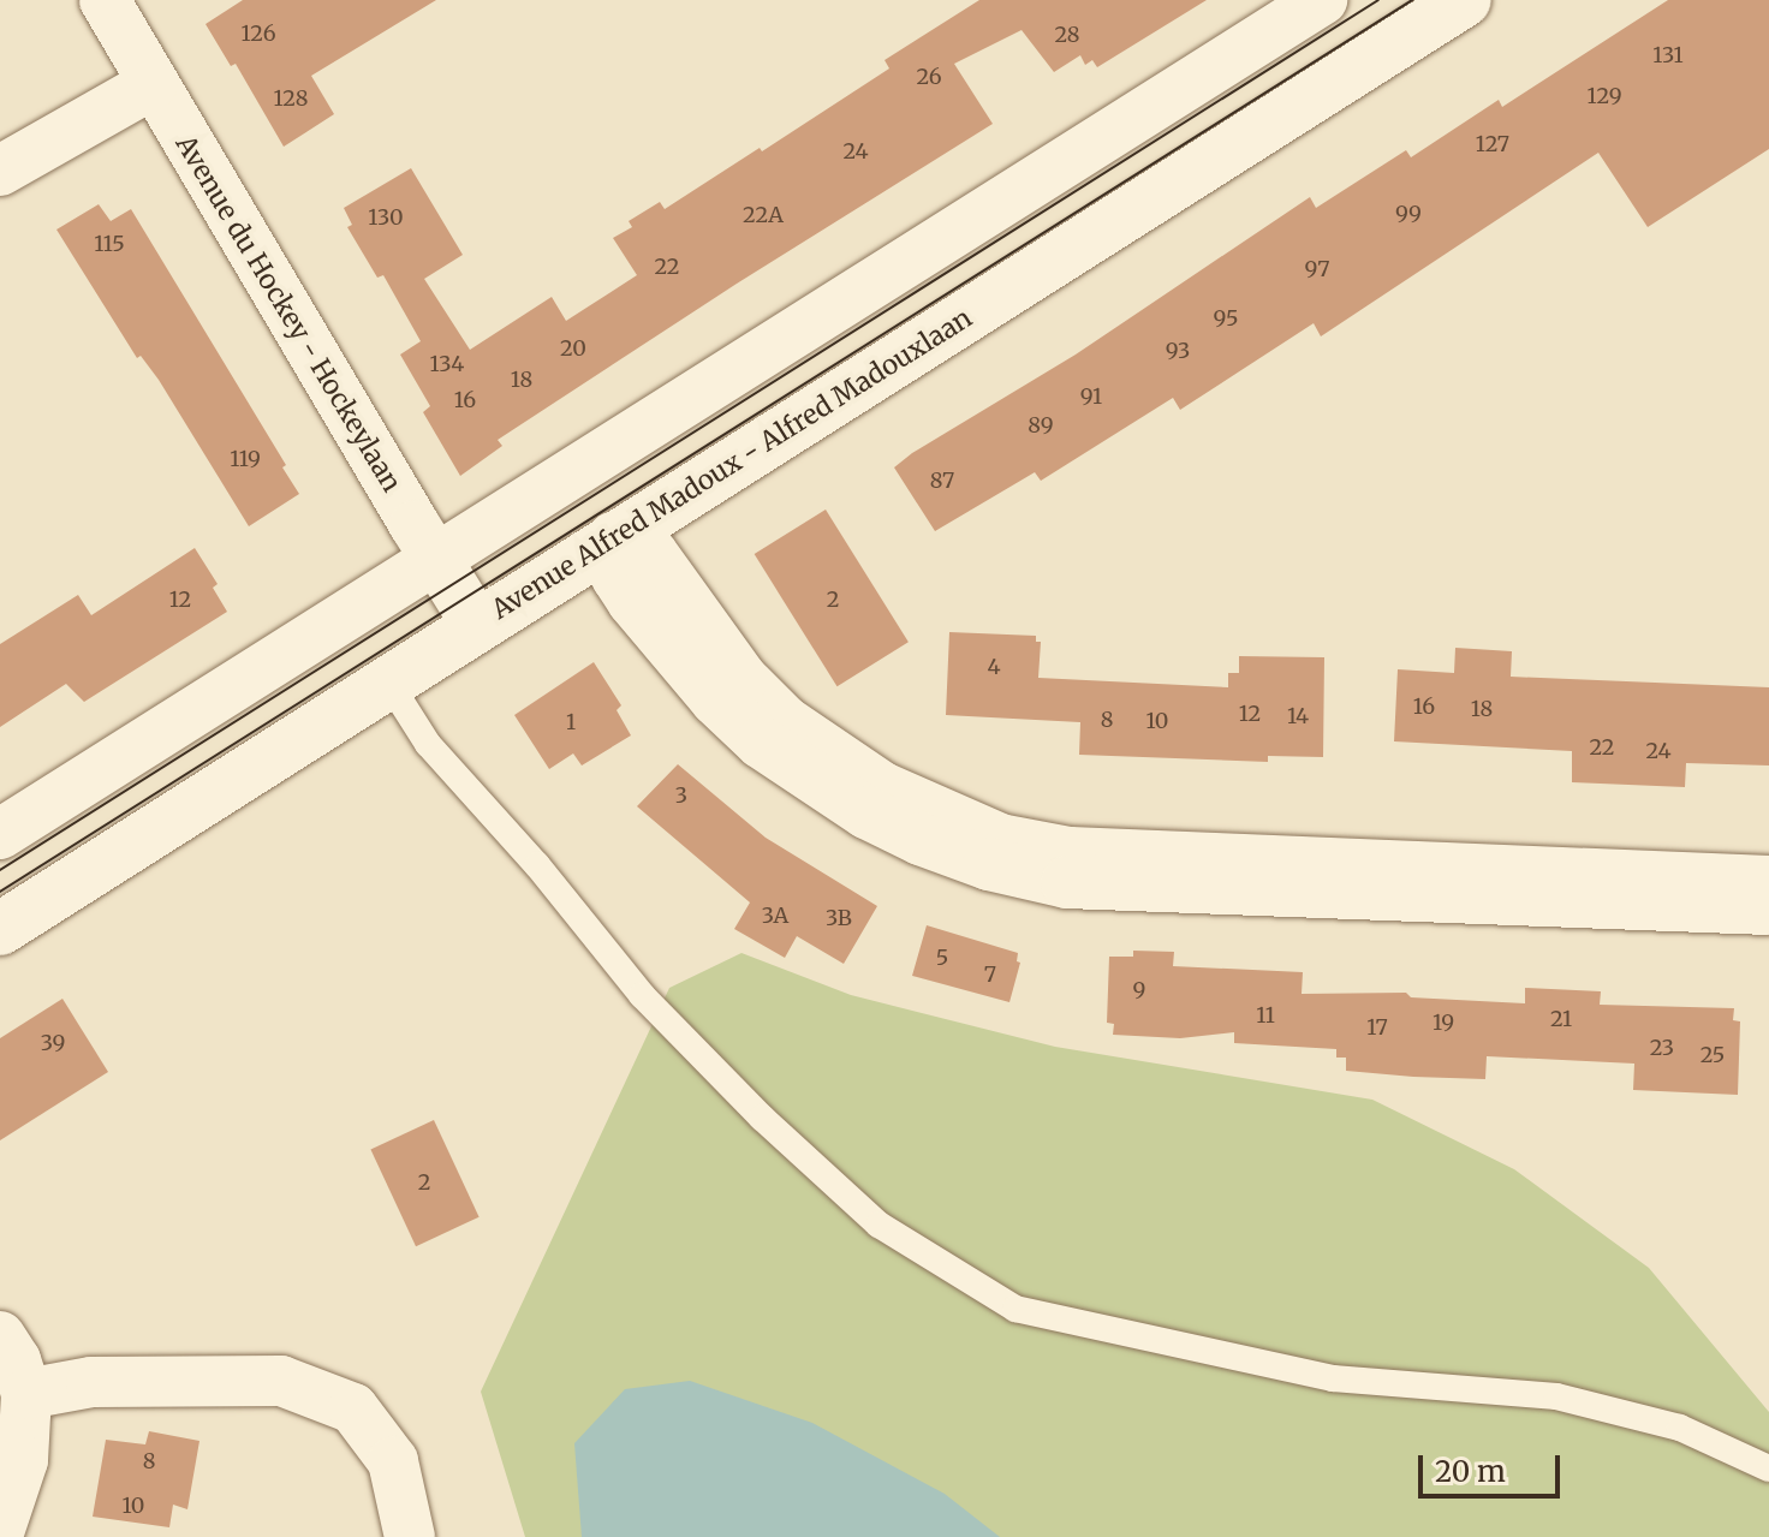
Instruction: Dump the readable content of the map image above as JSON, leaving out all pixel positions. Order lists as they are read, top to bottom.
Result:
{
  "streets": {
    "street": ["Avenue du Hockey - Hockeylaan", "Avenue Alfred Madoux - Alfred Madouxlaan"]
  },
  "crossings": [
    ["Avenue du Hockey - Hockeylaan", "Avenue Alfred Madoux - Alfred Madouxlaan"]
  ],
  "house_numbers": [
    "126",
    "28",
    "131",
    "26",
    "129",
    "128",
    "127",
    "24",
    "99",
    "22A",
    "130",
    "115",
    "22",
    "97",
    "95",
    "20",
    "93",
    "134",
    "18",
    "91",
    "16",
    "89",
    "119",
    "87",
    "12",
    "2",
    "4",
    "16",
    "18",
    "12",
    "14",
    "8",
    "10",
    "1",
    "22",
    "24",
    "3",
    "3A",
    "3B",
    "5",
    "7",
    "9",
    "11",
    "21",
    "19",
    "17",
    "39",
    "23",
    "25",
    "2",
    "8",
    "10"
  ],
  "scale_bar": "20 m"
}
